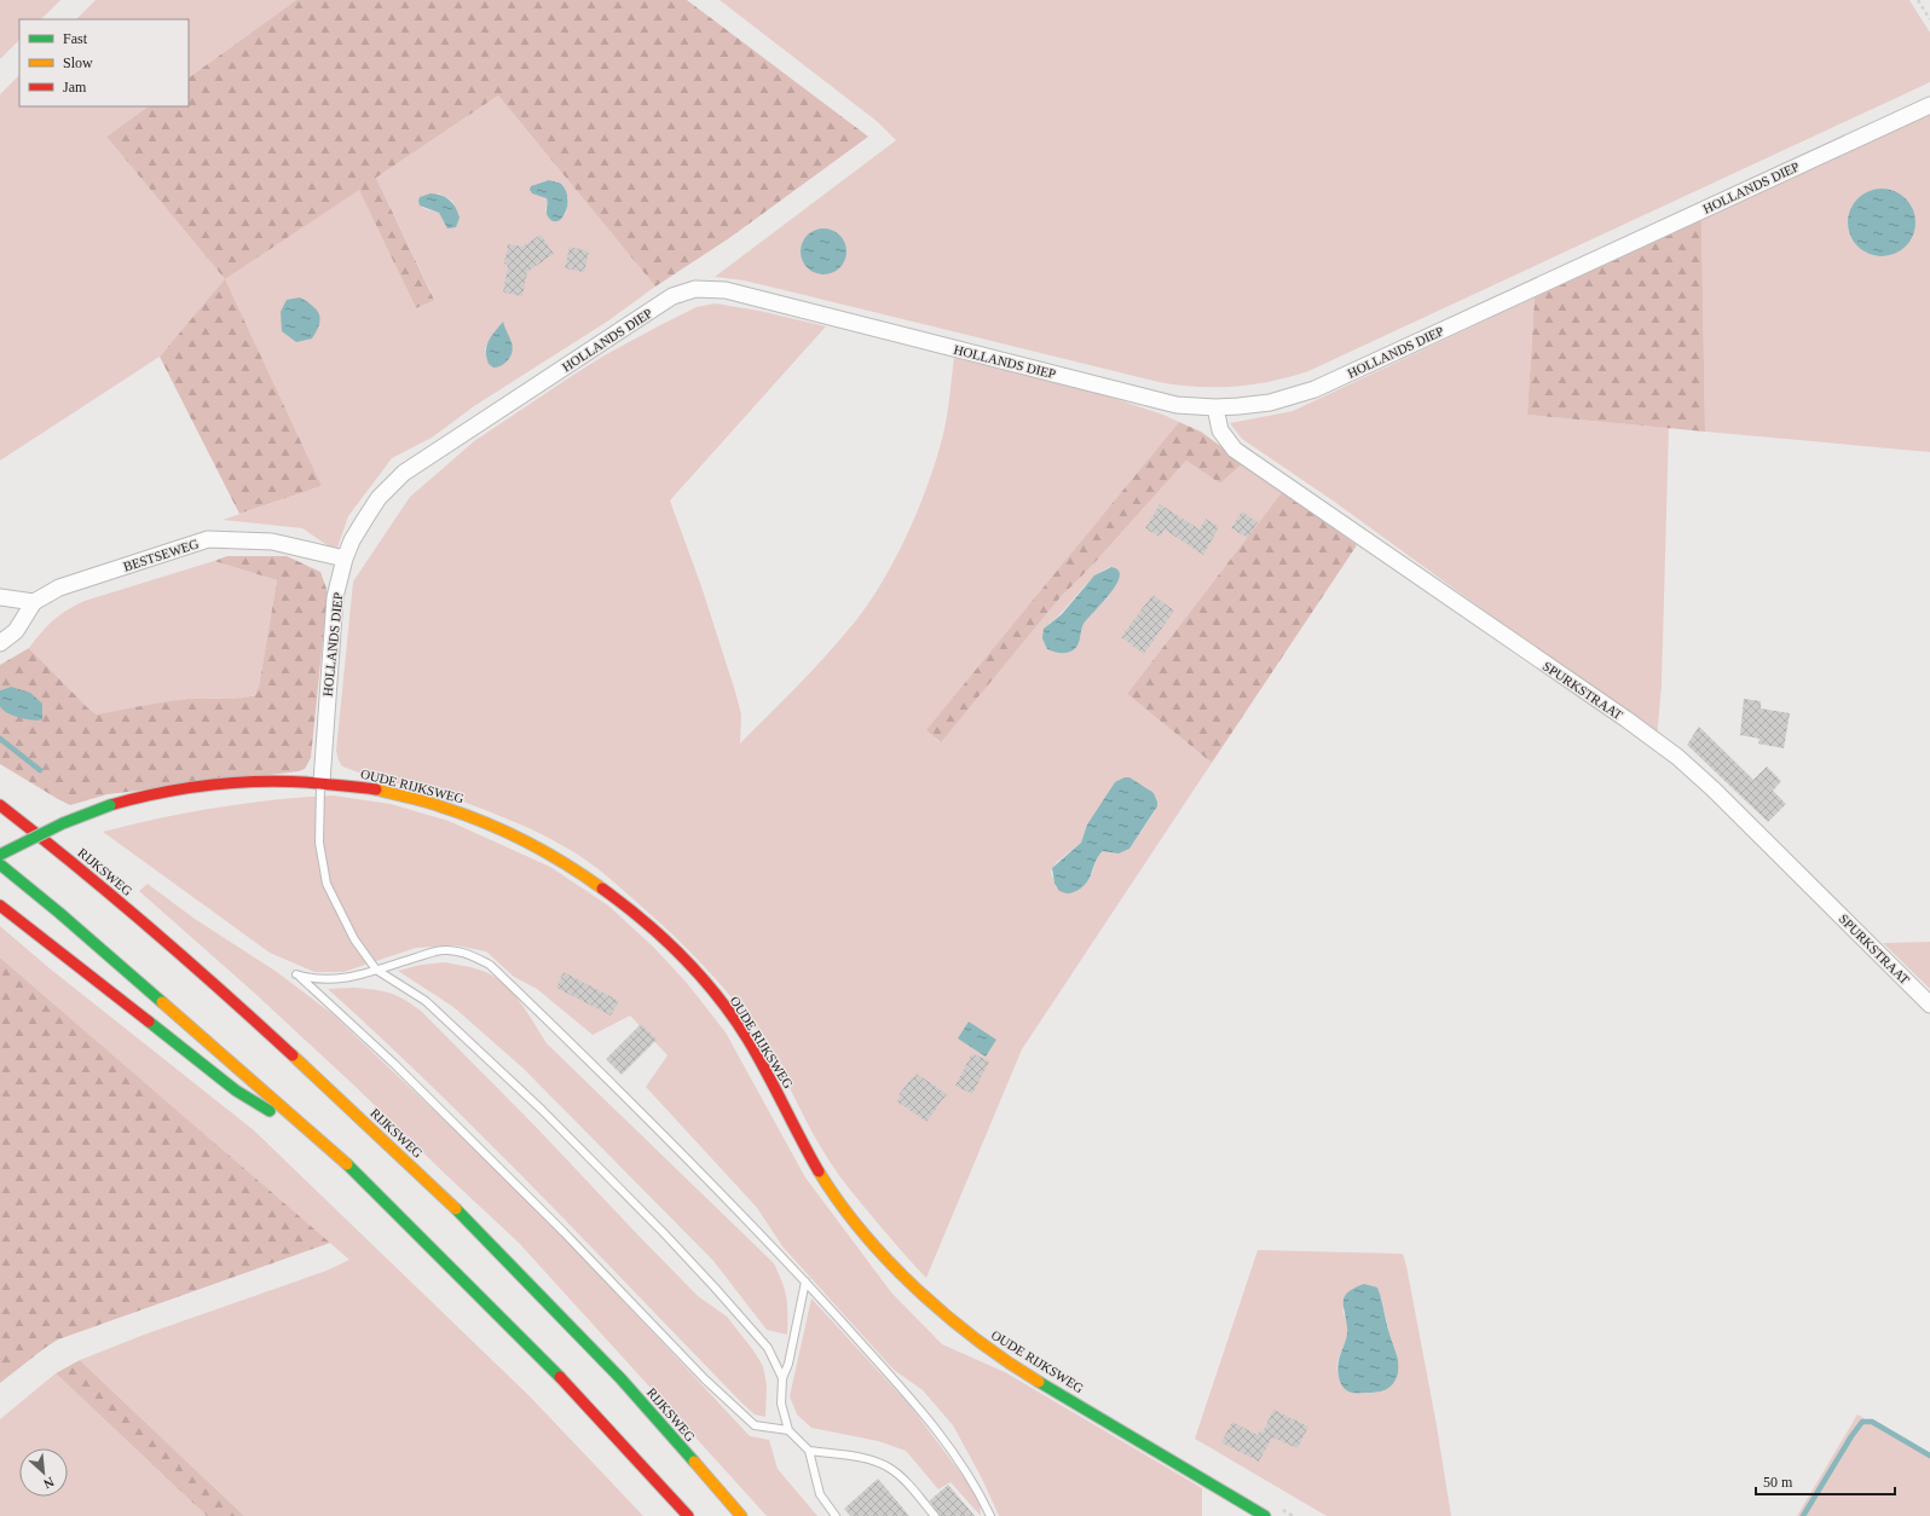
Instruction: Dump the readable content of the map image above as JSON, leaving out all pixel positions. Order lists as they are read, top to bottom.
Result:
{
  "streets": {
    "main road": ["OUDE RIJKSWEG", "RIJKSWEG"],
    "street": ["HOLLANDS DIEP", "BESTSEWEG", "SPURKSTRAAT"]
  },
  "crossings": [
    ["HOLLANDS DIEP", "BESTSEWEG"],
    ["HOLLANDS DIEP", "SPURKSTRAAT"],
    ["HOLLANDS DIEP", "OUDE RIJKSWEG"]
  ],
  "legend": ["Fast", "Slow", "Jam"],
  "scale_bar": "50 m",
  "north": "bottom right"
}
